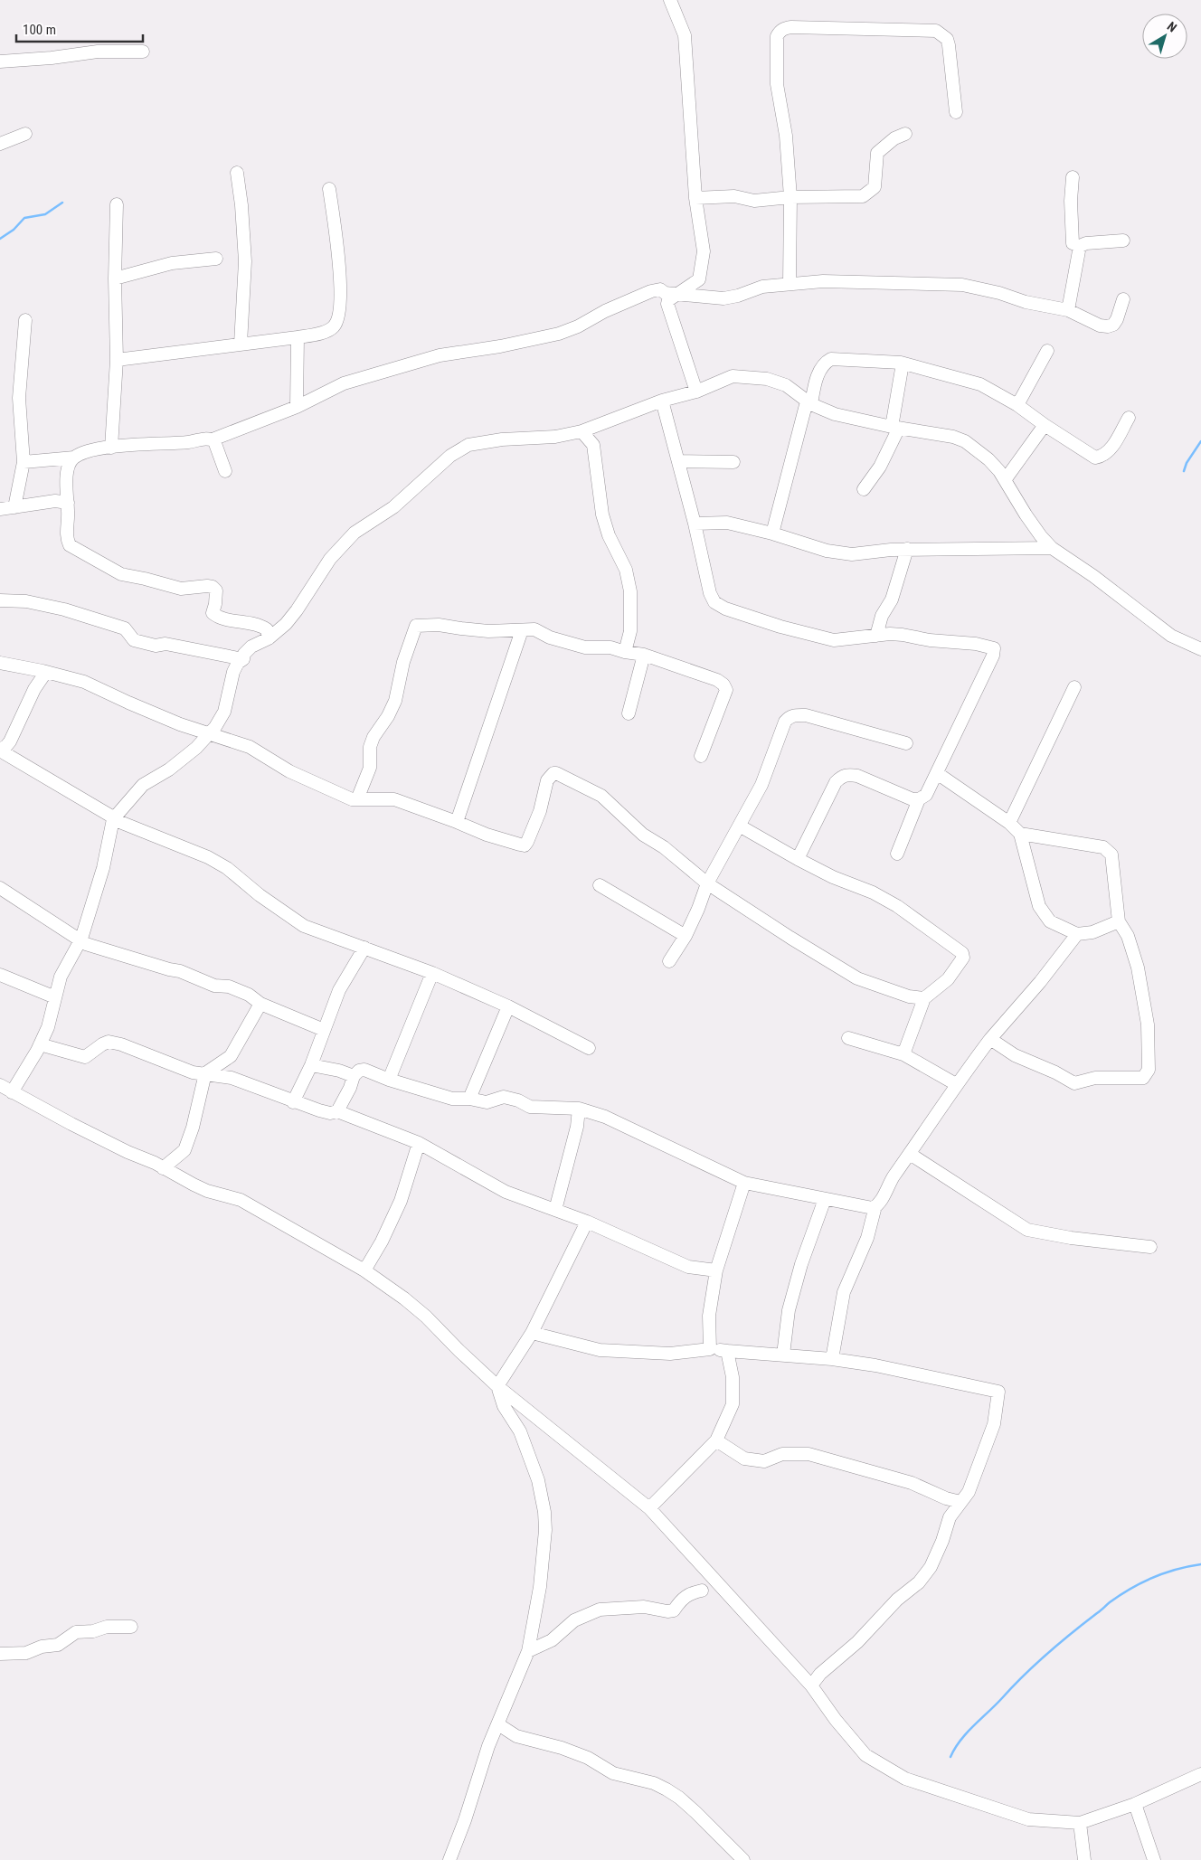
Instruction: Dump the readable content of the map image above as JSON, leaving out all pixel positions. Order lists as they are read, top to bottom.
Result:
{
  "scale_bar": "100 m",
  "north": "top right"
}
